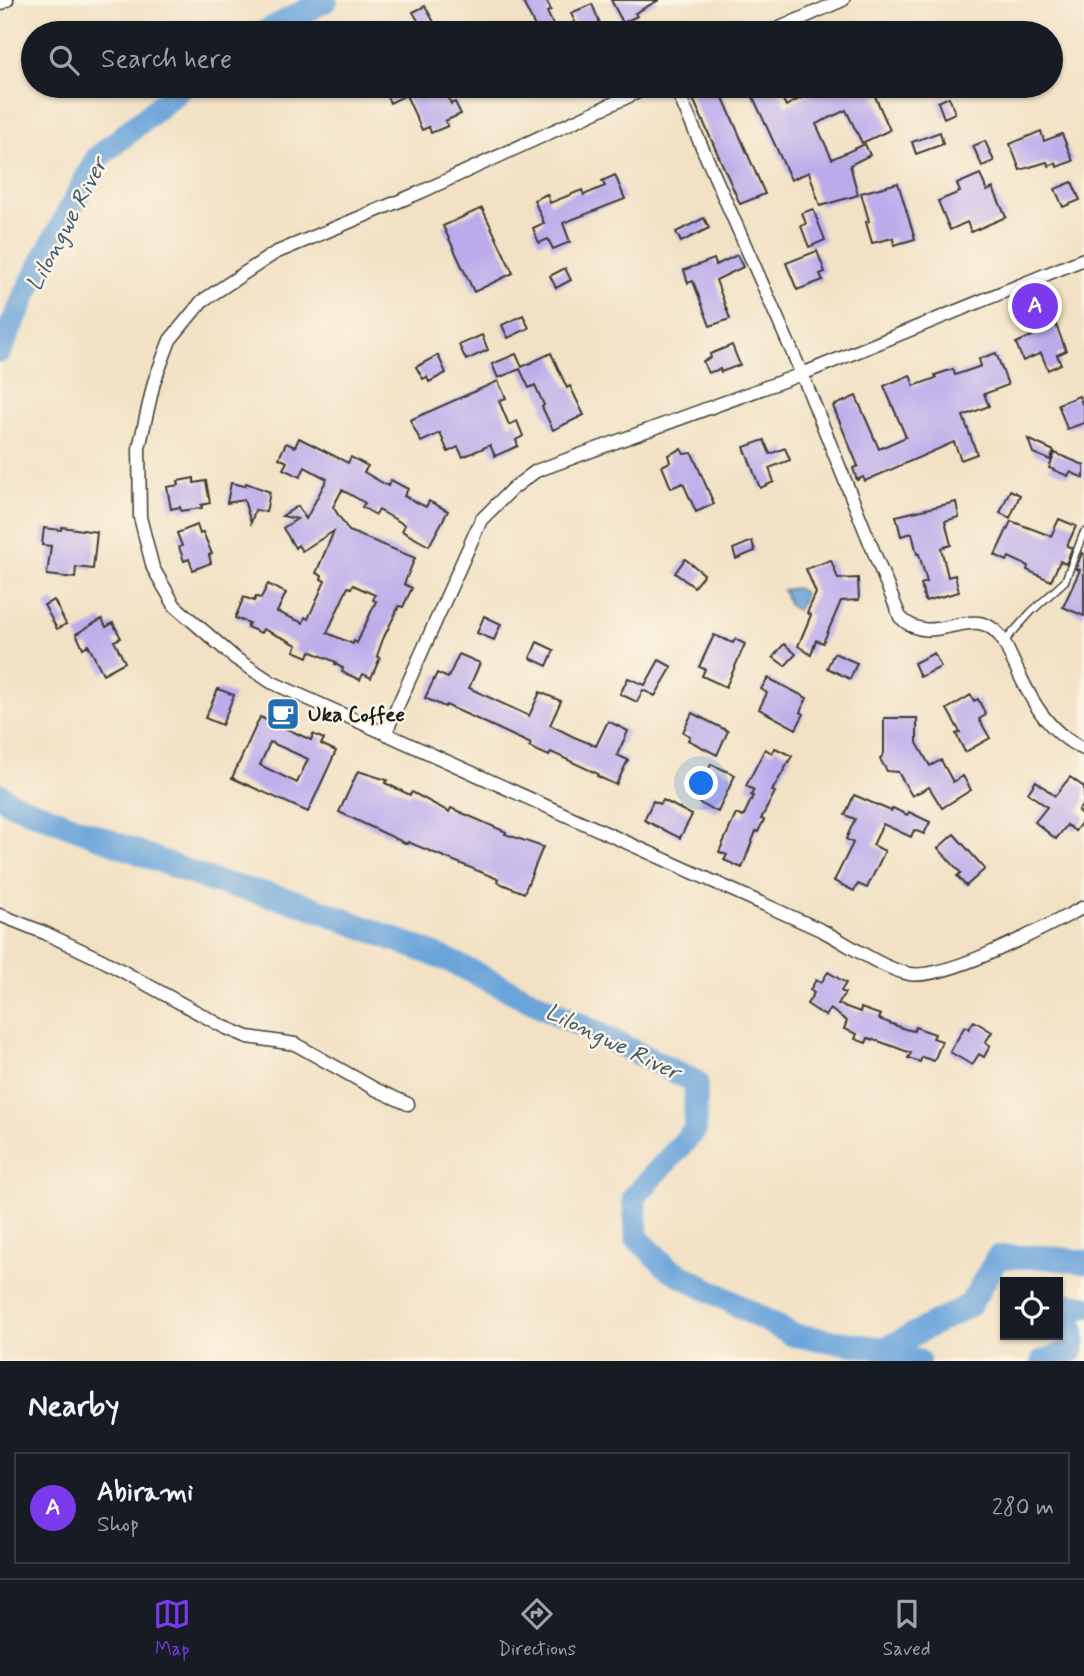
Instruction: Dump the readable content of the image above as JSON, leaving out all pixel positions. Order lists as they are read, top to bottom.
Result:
{
  "water": ["Lilongwe River"],
  "places": {
    "cafe": ["Uka Coffee"]
  },
  "page": {
    "search": "Search here",
    "pins": "A",
    "heading": "Nearby",
    "list": [
      {
        "mark": "A",
        "name": "Abirami",
        "note": "Shop",
        "value": "280 m"
      }
    ],
    "nav": ["Map", "Directions", "Saved"]
  }
}
